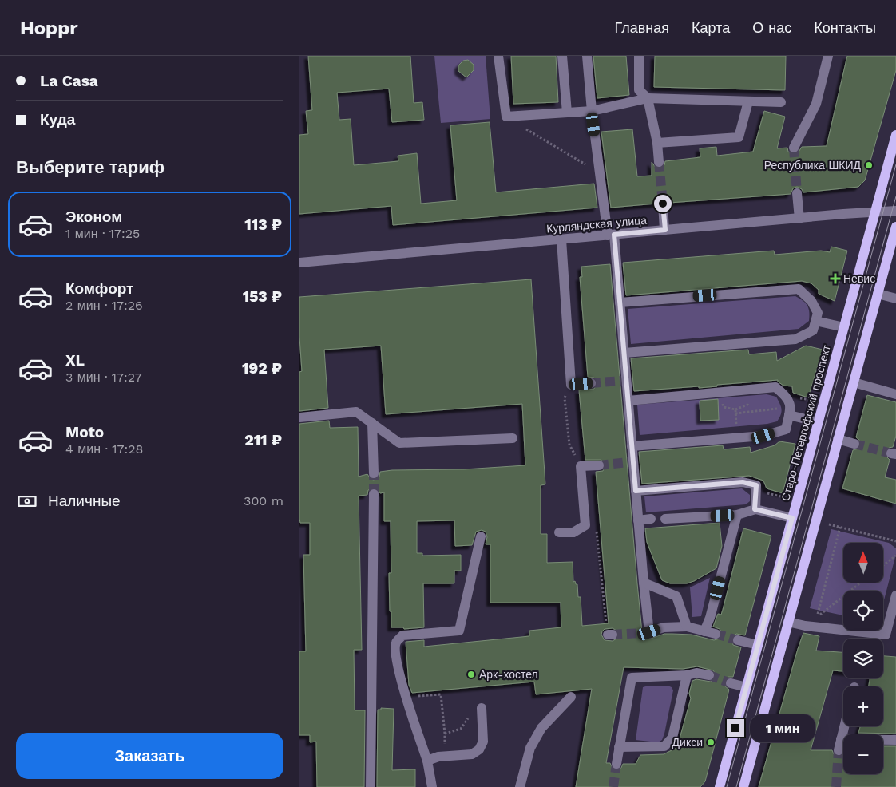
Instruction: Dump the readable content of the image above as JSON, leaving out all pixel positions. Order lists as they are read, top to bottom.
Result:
{
  "streets": {
    "main road": ["Старо-Петергофский проспект"],
    "street": ["Курляндская улица"]
  },
  "crossings": [
    ["Курляндская улица", "Старо-Петергофский проспект"]
  ],
  "places": {
    "other": ["Республика ШКИД", "Арк-хостел", "Дикси"],
    "health": ["Невис"]
  },
  "north": "top",
  "page": {
    "header": "Hoppr",
    "nav": [
      "Главная",
      "Карта",
      "О нас",
      "Контакты"
    ],
    "banner": ["La Casa", "Куда"],
    "heading": "Выберите тариф",
    "list": [
      {
        "name": "Эконом",
        "note": "1 мин · 17:25",
        "value": "113 ₽"
      },
      {
        "name": "Комфорт",
        "note": "2 мин · 17:26",
        "value": "153 ₽"
      },
      {
        "name": "XL",
        "note": "3 мин · 17:27",
        "value": "192 ₽"
      },
      {
        "name": "Moto",
        "note": "4 мин · 17:28",
        "value": "211 ₽"
      }
    ],
    "pay": ["Наличные", "300 m"],
    "map_buttons": ["+", "−"],
    "bubble": "1 мин",
    "buttons": "Заказать"
  }
}
